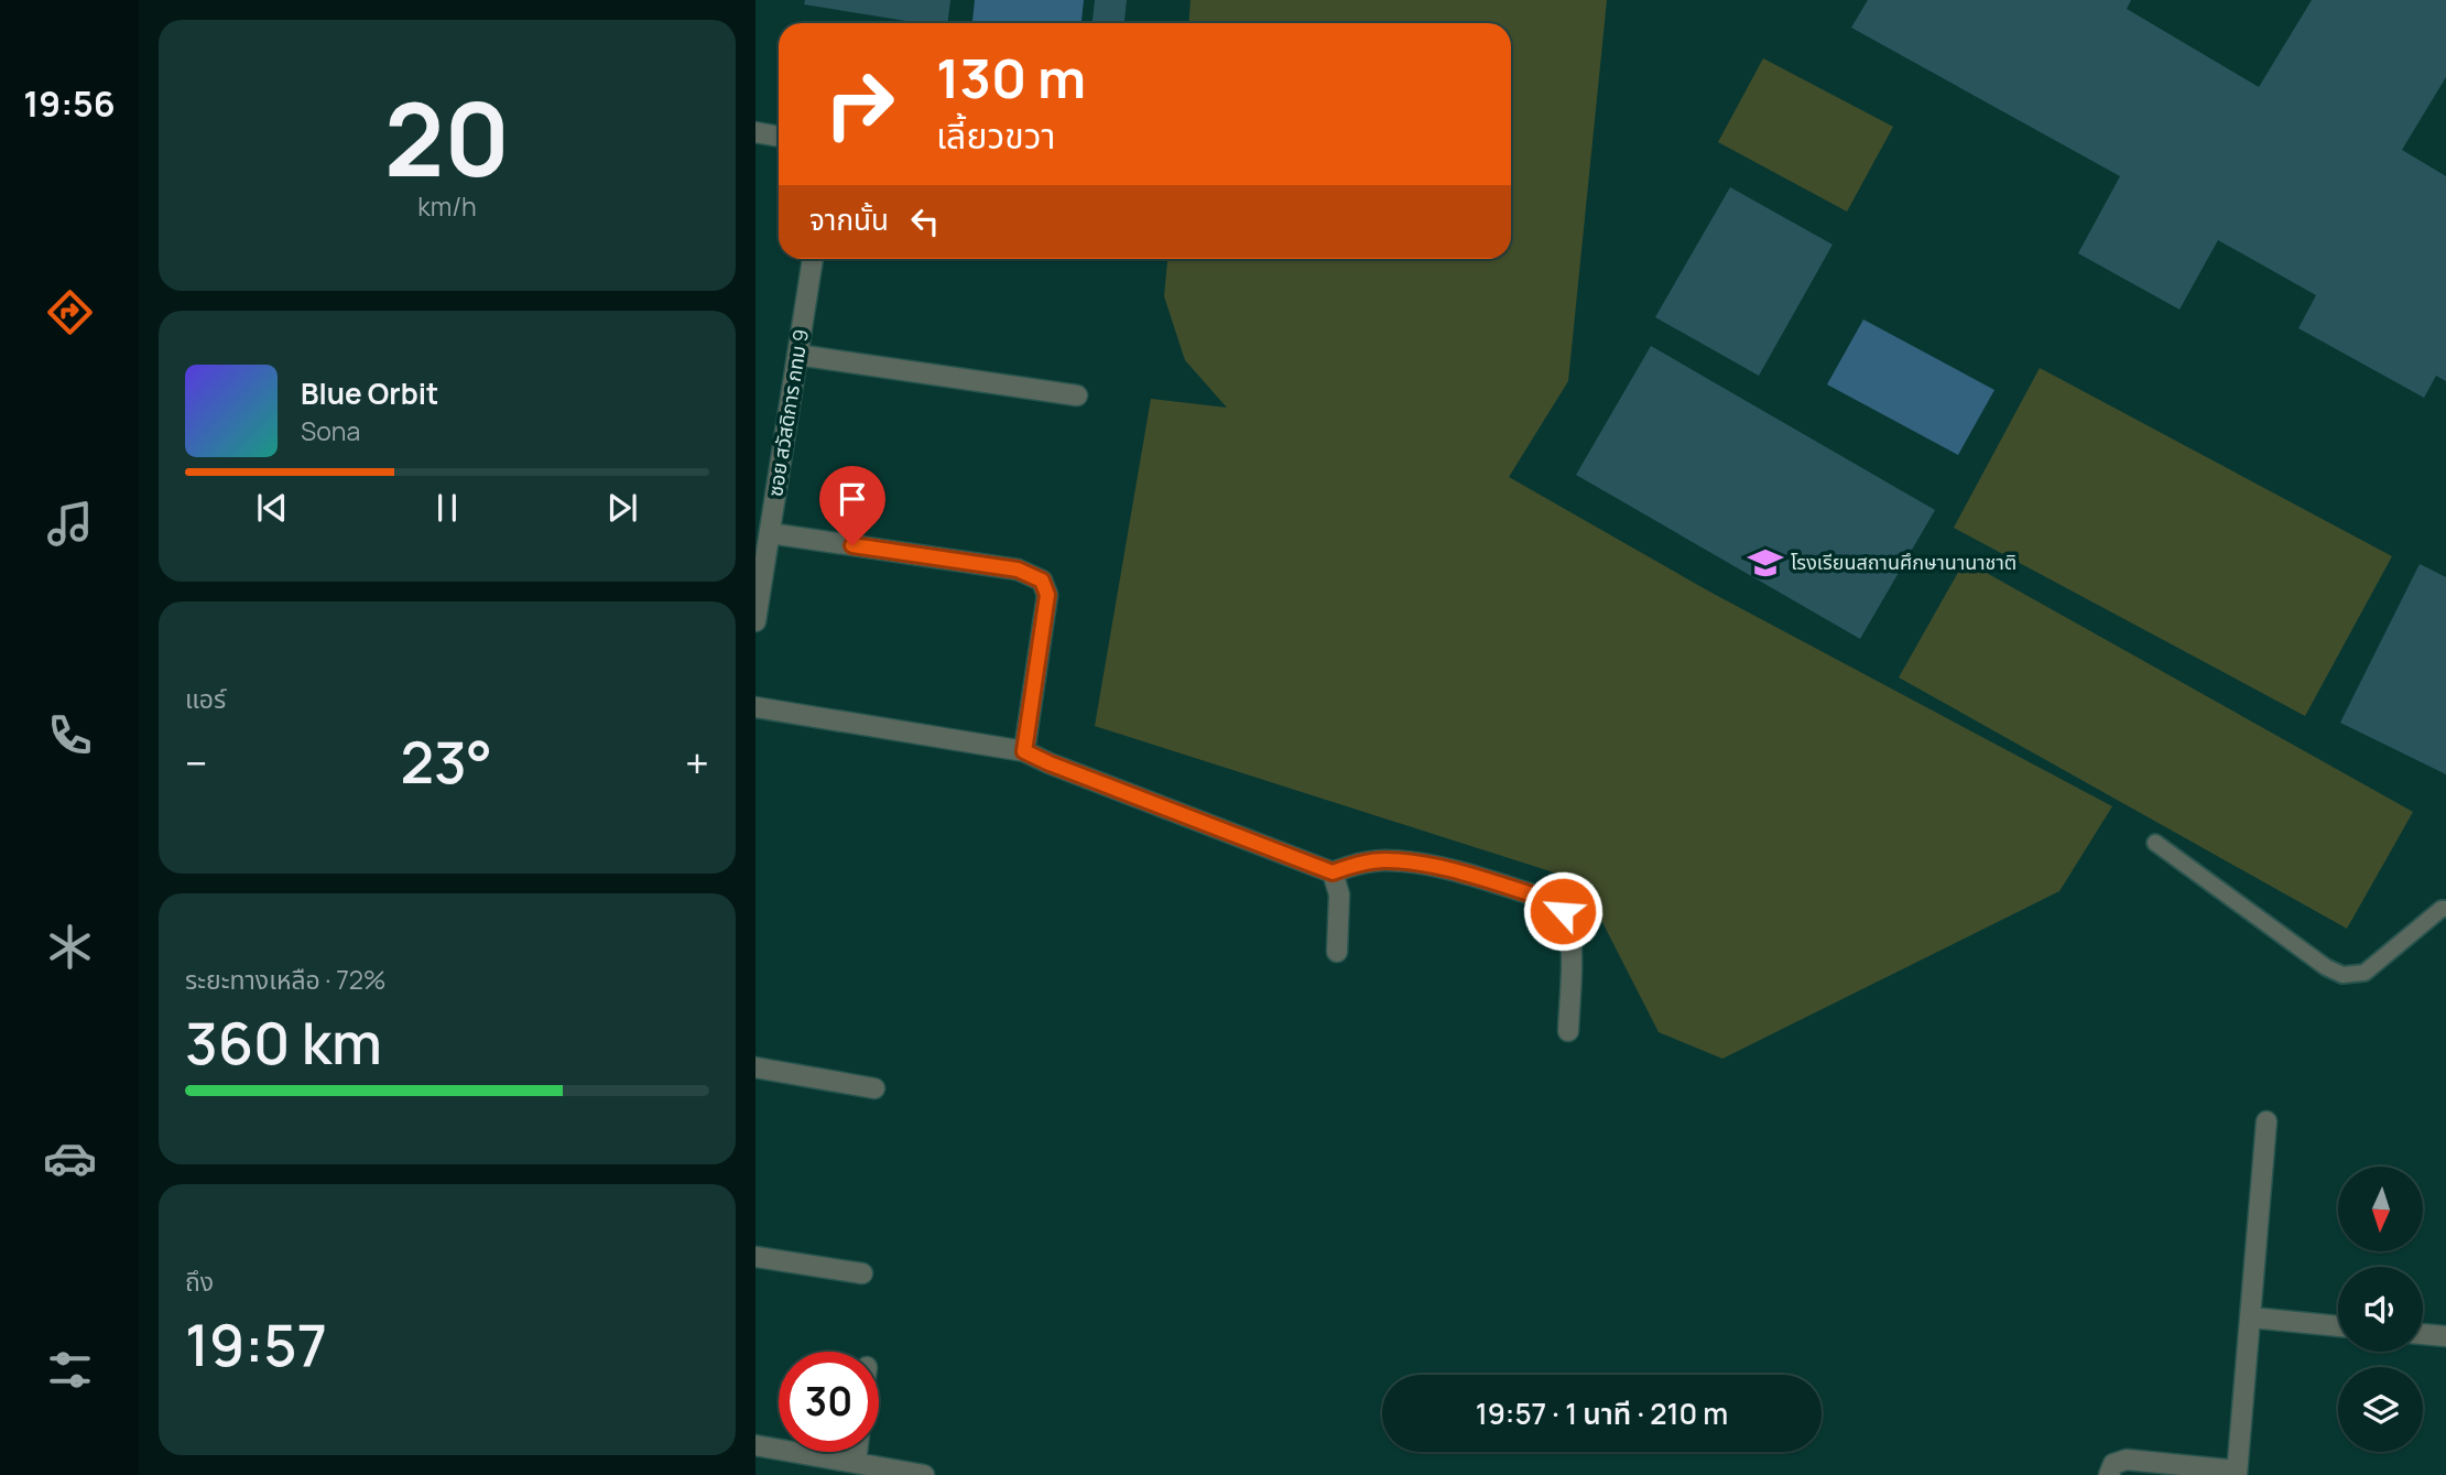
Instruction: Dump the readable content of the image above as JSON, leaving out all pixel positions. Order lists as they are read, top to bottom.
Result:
{
  "streets": {
    "street": ["ซอย สวัสดิการ กทม 9"]
  },
  "places": {
    "school or university": ["โรงเรียนสถานศึกษานานาชาติ"]
  },
  "north": "bottom",
  "page": {
    "tabs": "19:56",
    "tile": [
      ["20", "km/h"],
      "แอร์",
      ["ระยะทางเหลือ · 72%", "360 km"],
      ["ถึง", "19:57"]
    ],
    "turn": ["130 m", "เลี้ยวขวา"],
    "then": "จากนั้น",
    "song": ["Blue Orbit", "Sona"],
    "heat": ["−", "23°", "+"],
    "limit": "30",
    "trip": "19:57 · 1 นาที · 210 m"
  }
}
